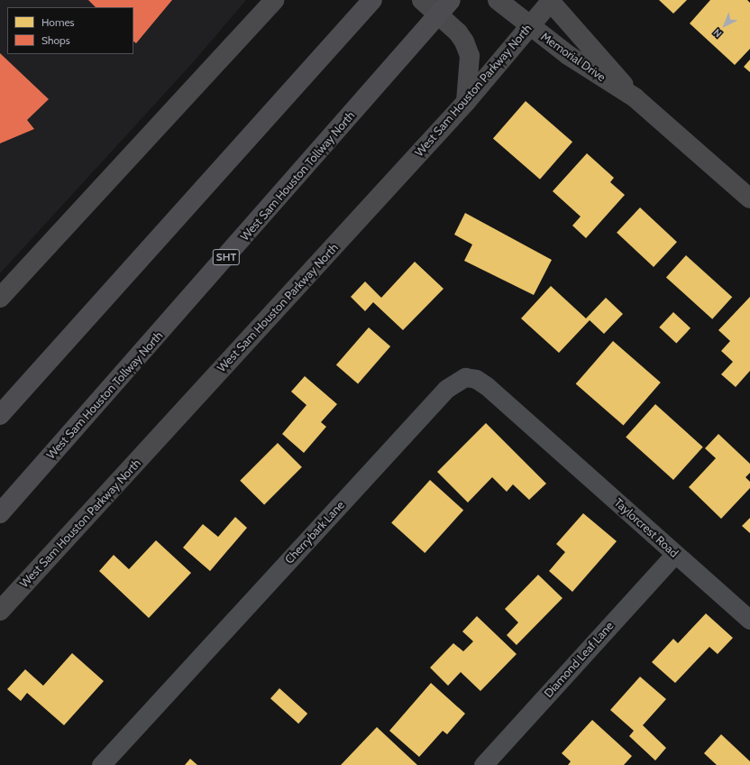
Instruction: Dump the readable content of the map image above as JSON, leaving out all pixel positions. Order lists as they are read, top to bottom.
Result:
{
  "streets": {
    "highway": ["West Sam Houston Tollway North", "SHT"],
    "main road": ["Memorial Drive", "West Sam Houston Parkway North"],
    "street": ["Taylorcrest Road", "Cherrybark Lane", "Diamond Leaf Lane"]
  },
  "crossings": [
    ["Memorial Drive", "West Sam Houston Parkway North"],
    ["Taylorcrest Road", "Cherrybark Lane"],
    ["Taylorcrest Road", "Diamond Leaf Lane"]
  ],
  "legend": ["Homes", "Shops"],
  "north": "bottom left"
}
